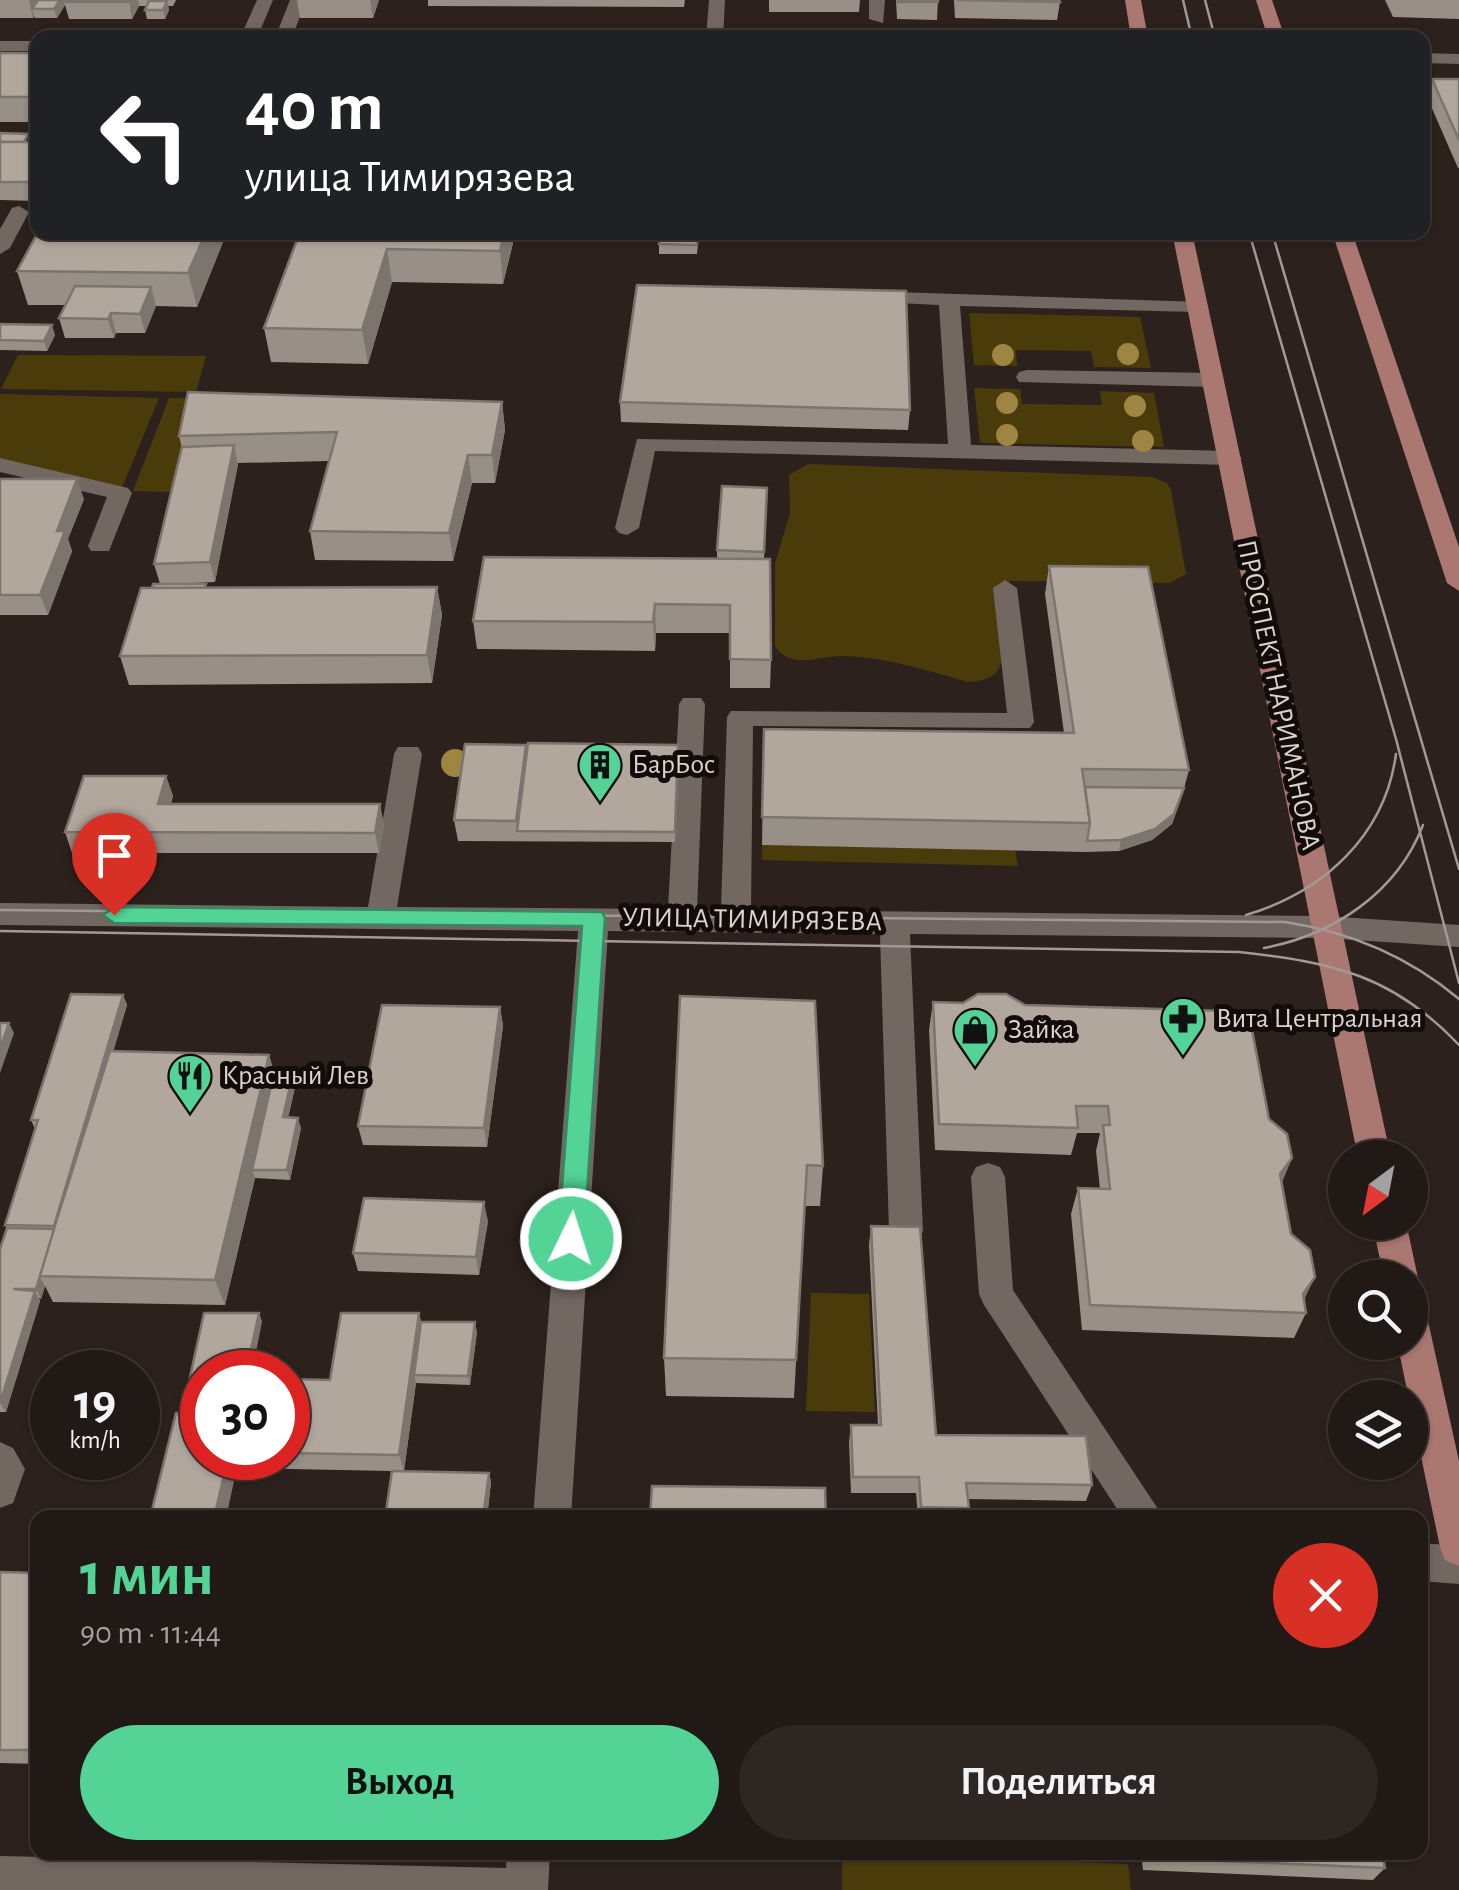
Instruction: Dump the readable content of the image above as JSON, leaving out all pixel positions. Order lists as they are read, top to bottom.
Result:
{
  "streets": {
    "main road": ["ПРОСПЕКТ НАРИМАНОВА"],
    "street": ["УЛИЦА ТИМИРЯЗЕВА"]
  },
  "crossings": [
    ["ПРОСПЕКТ НАРИМАНОВА", "УЛИЦА ТИМИРЯЗЕВА"]
  ],
  "places": {
    "building": ["БарБос"],
    "pharmacy": ["Вита Центральная"],
    "shop": ["Зайка"],
    "restaurant": ["Красный Лев"]
  },
  "north": "bottom left",
  "page": {
    "turn": ["40 m", "улица Тимирязева"],
    "speed": "19 km/h",
    "limit": "30",
    "heading": ["1 мин", "90 m · 11:44"],
    "buttons": ["Выход", "Поделиться"]
  }
}
